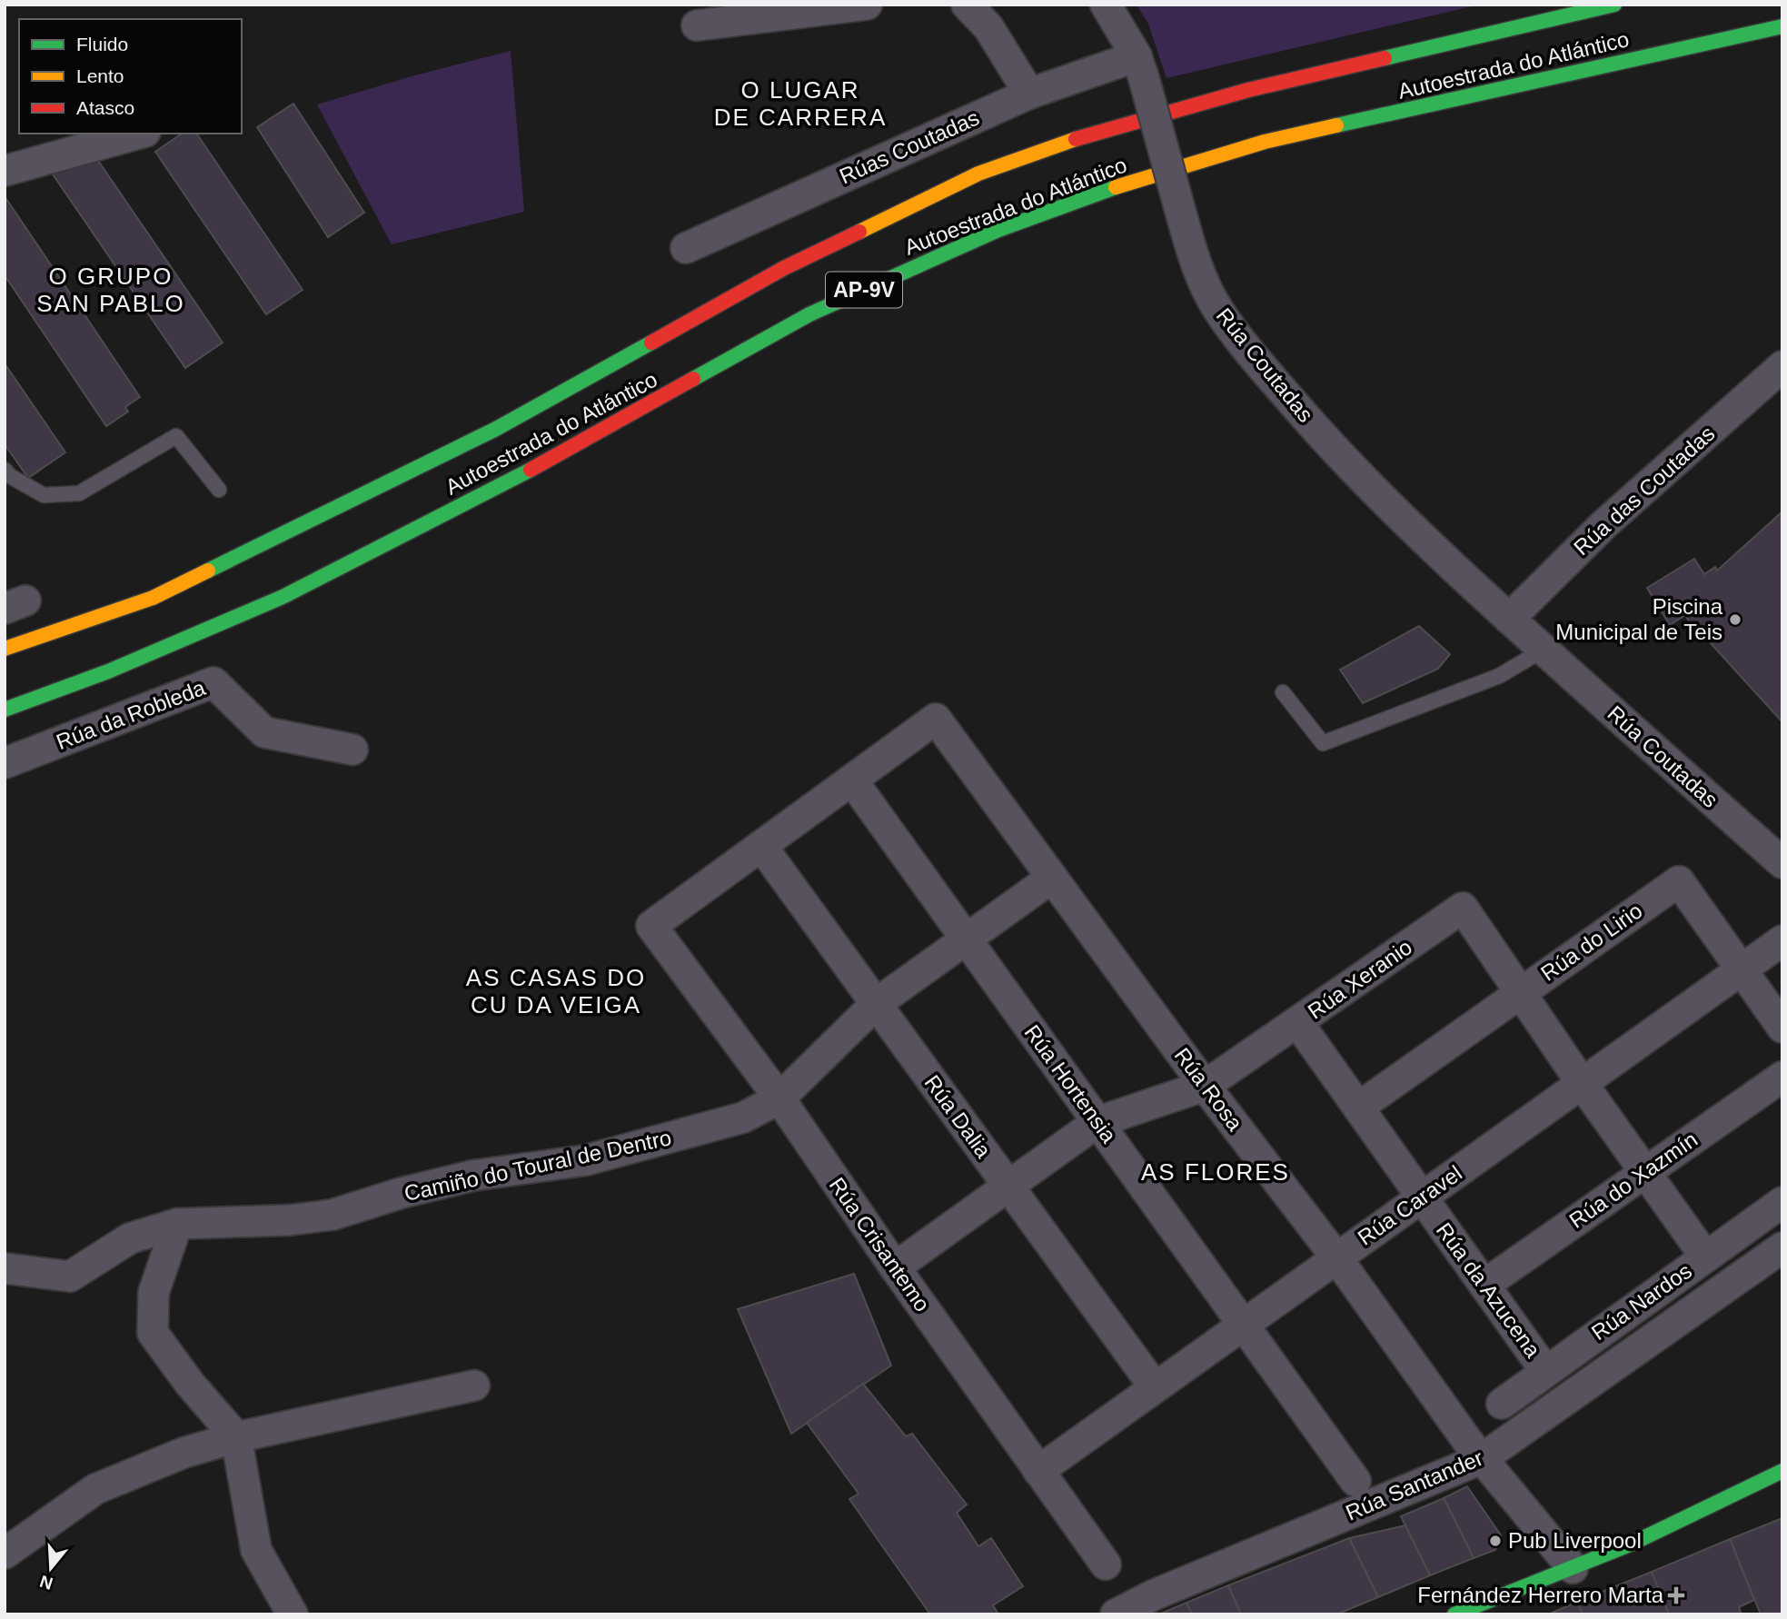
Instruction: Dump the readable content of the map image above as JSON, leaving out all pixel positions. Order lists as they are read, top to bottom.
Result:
{
  "streets": {
    "main road": ["Autoestrada do Atlántico", "AP-9V"],
    "street": [
      "Rúas Coutadas",
      "Rúa Coutadas",
      "Rúa das Coutadas",
      "Rúa da Robleda",
      "Rúa do Lirio",
      "Rúa Xeranio",
      "Rúa Hortensia",
      "Rúa Rosa",
      "Rúa Dalia",
      "Camiño do Toural de Dentro",
      "Rúa do Xazmín",
      "Rúa Caravel",
      "Rúa Crisantemo",
      "Rúa da Azucena",
      "Rúa Nardos",
      "Rúa Santander"
    ]
  },
  "crossings": [
    ["Rúas Coutadas", "Rúa Coutadas"],
    ["Rúa Coutadas", "Rúa das Coutadas"],
    ["Rúa do Lirio", "Rúa Xeranio"],
    ["Rúa do Lirio", "Rúa Caravel"],
    ["Rúa do Lirio", "Rúa da Azucena"],
    ["Rúa Xeranio", "Rúa Hortensia"],
    ["Rúa Xeranio", "Rúa Rosa"],
    ["Rúa Xeranio", "Rúa Dalia"],
    ["Rúa Xeranio", "Rúa do Xazmín"],
    ["Rúa Xeranio", "Rúa Caravel"],
    ["Rúa Xeranio", "Rúa Crisantemo"],
    ["Rúa Xeranio", "Rúa da Azucena"],
    ["Rúa Xeranio", "Rúa Nardos"],
    ["Rúa Hortensia", "Rúa Rosa"],
    ["Rúa Hortensia", "Camiño do Toural de Dentro"],
    ["Rúa Hortensia", "Rúa Caravel"],
    ["Rúa Rosa", "Camiño do Toural de Dentro"],
    ["Rúa Rosa", "Rúa Caravel"],
    ["Rúa Rosa", "Rúa Santander"],
    ["Rúa Dalia", "Camiño do Toural de Dentro"],
    ["Rúa Dalia", "Rúa Caravel"],
    ["Rúa Dalia", "Rúa Crisantemo"],
    ["Camiño do Toural de Dentro", "Rúa Crisantemo"],
    ["Rúa do Xazmín", "Rúa da Azucena"],
    ["Rúa Caravel", "Rúa Crisantemo"],
    ["Rúa Caravel", "Rúa da Azucena"],
    ["Rúa da Azucena", "Rúa Nardos"]
  ],
  "districts": [
    "O LUGAR DE CARRERA",
    "O GRUPO SAN PABLO",
    "AS CASAS DO CU DA VEIGA",
    "AS FLORES"
  ],
  "places": {
    "other": ["Piscina Municipal de Teis", "Pub Liverpool"],
    "health": ["Fernández Herrero Marta"]
  },
  "legend": ["Fluido", "Lento", "Atasco"],
  "north": "bottom"
}
